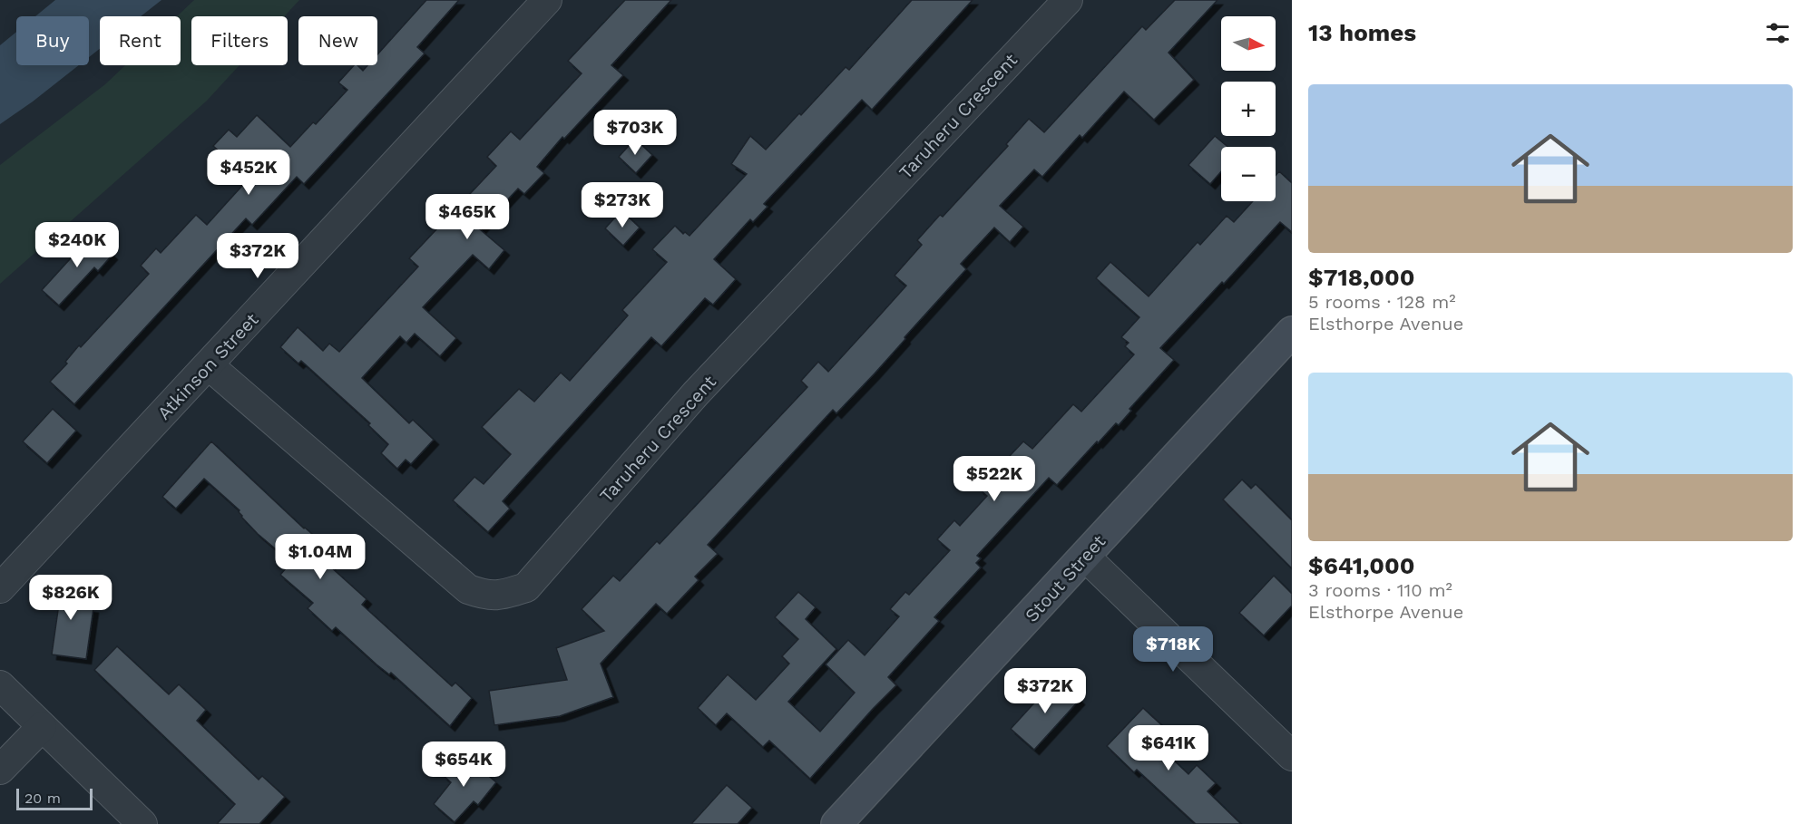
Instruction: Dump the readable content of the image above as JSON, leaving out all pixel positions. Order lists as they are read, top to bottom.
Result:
{
  "streets": {
    "street": ["Taruheru Crescent", "Atkinson Street", "Stout Street"]
  },
  "crossings": [
    ["Taruheru Crescent", "Atkinson Street"]
  ],
  "scale_bar": "20 m",
  "north": "right",
  "page": {
    "heading": "13 homes",
    "map_buttons": ["+", "−"],
    "chip": [
      "Buy",
      "Rent",
      "Filters",
      "New"
    ],
    "list": [
      {
        "name": "$718,000",
        "note": "5 rooms · 128 m² · Elsthorpe Avenue"
      },
      {
        "name": "$641,000",
        "note": "3 rooms · 110 m² · Elsthorpe Avenue"
      }
    ],
    "price": [
      "$703K",
      "$452K",
      "$273K",
      "$465K",
      "$240K",
      "$372K",
      "$522K",
      "$1.04M",
      "$826K",
      "$718K",
      "$372K",
      "$641K",
      "$654K"
    ],
    "scale": "20 m"
  }
}
